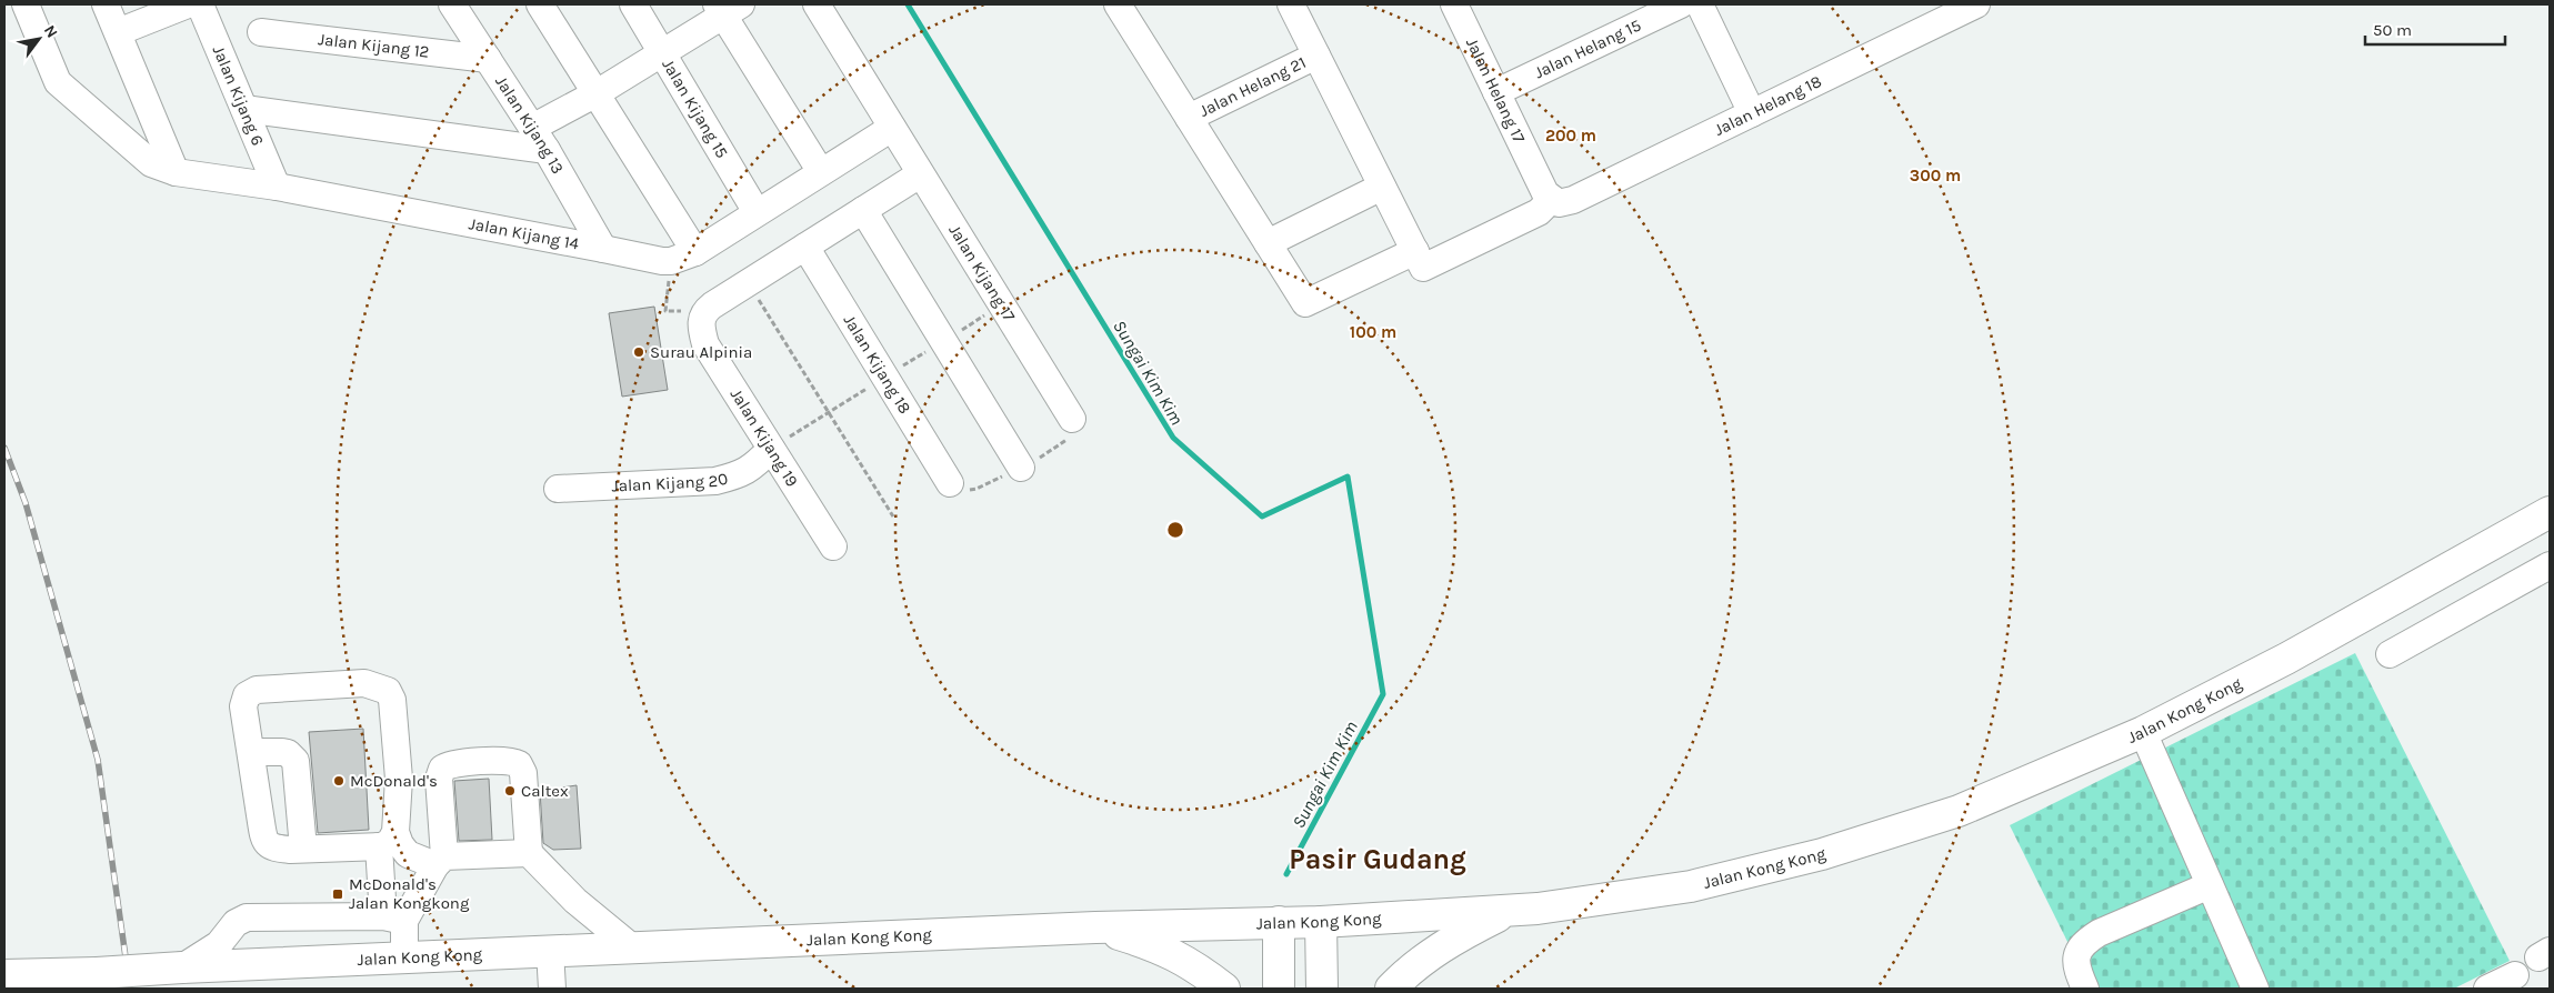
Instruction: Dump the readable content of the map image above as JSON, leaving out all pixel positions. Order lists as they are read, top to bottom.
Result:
{
  "streets": {
    "main road": ["Jalan Kong Kong"],
    "street": [
      "Jalan Kijang 12",
      "Jalan Helang 15",
      "Jalan Helang 21",
      "Jalan Helang 17",
      "Jalan Kijang 6",
      "Jalan Helang 18",
      "Jalan Kijang 15",
      "Jalan Kijang 13",
      "Jalan Kijang 14",
      "Jalan Kijang 17",
      "Jalan Kijang 18",
      "Jalan Kijang 19",
      "Jalan Kijang 20"
    ]
  },
  "crossings": [
    ["Jalan Kijang 12", "Jalan Kijang 13"],
    ["Jalan Helang 15", "Jalan Helang 17"],
    ["Jalan Helang 17", "Jalan Helang 18"],
    ["Jalan Kijang 6", "Jalan Kijang 14"],
    ["Jalan Kijang 13", "Jalan Kijang 14"],
    ["Jalan Kijang 19", "Jalan Kijang 20"]
  ],
  "districts": ["Pasir Gudang"],
  "water": ["Sungai Kim Kim"],
  "places": {
    "other": ["Surau Alpinia", "McDonald's", "Caltex"],
    "transit": ["McDonald's Jalan Kongkong"]
  },
  "scale_bar": "50 m",
  "north": "top right",
  "rings": ["200 m", "300 m", "100 m"]
}
